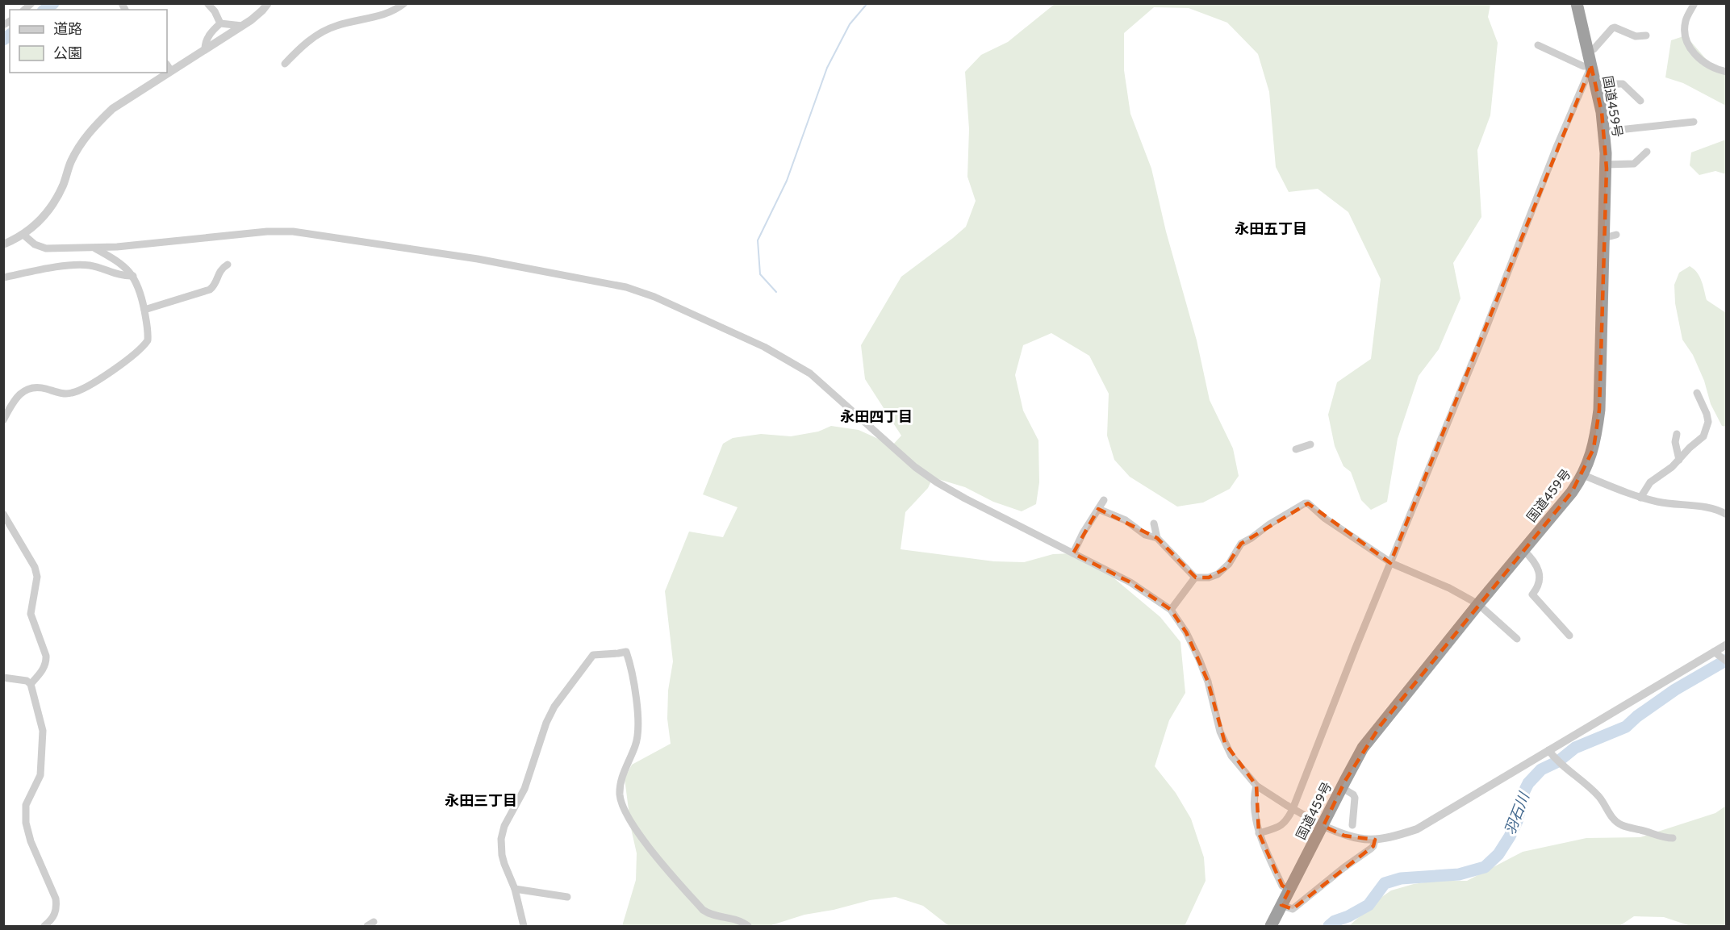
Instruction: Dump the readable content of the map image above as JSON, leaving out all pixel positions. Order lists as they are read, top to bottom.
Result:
{
  "streets": {
    "highway": ["国道459号"]
  },
  "districts": ["永田五丁目", "永田四丁目", "永田三丁目"],
  "water": ["羽石川"],
  "legend": ["道路", "公園"]
}
